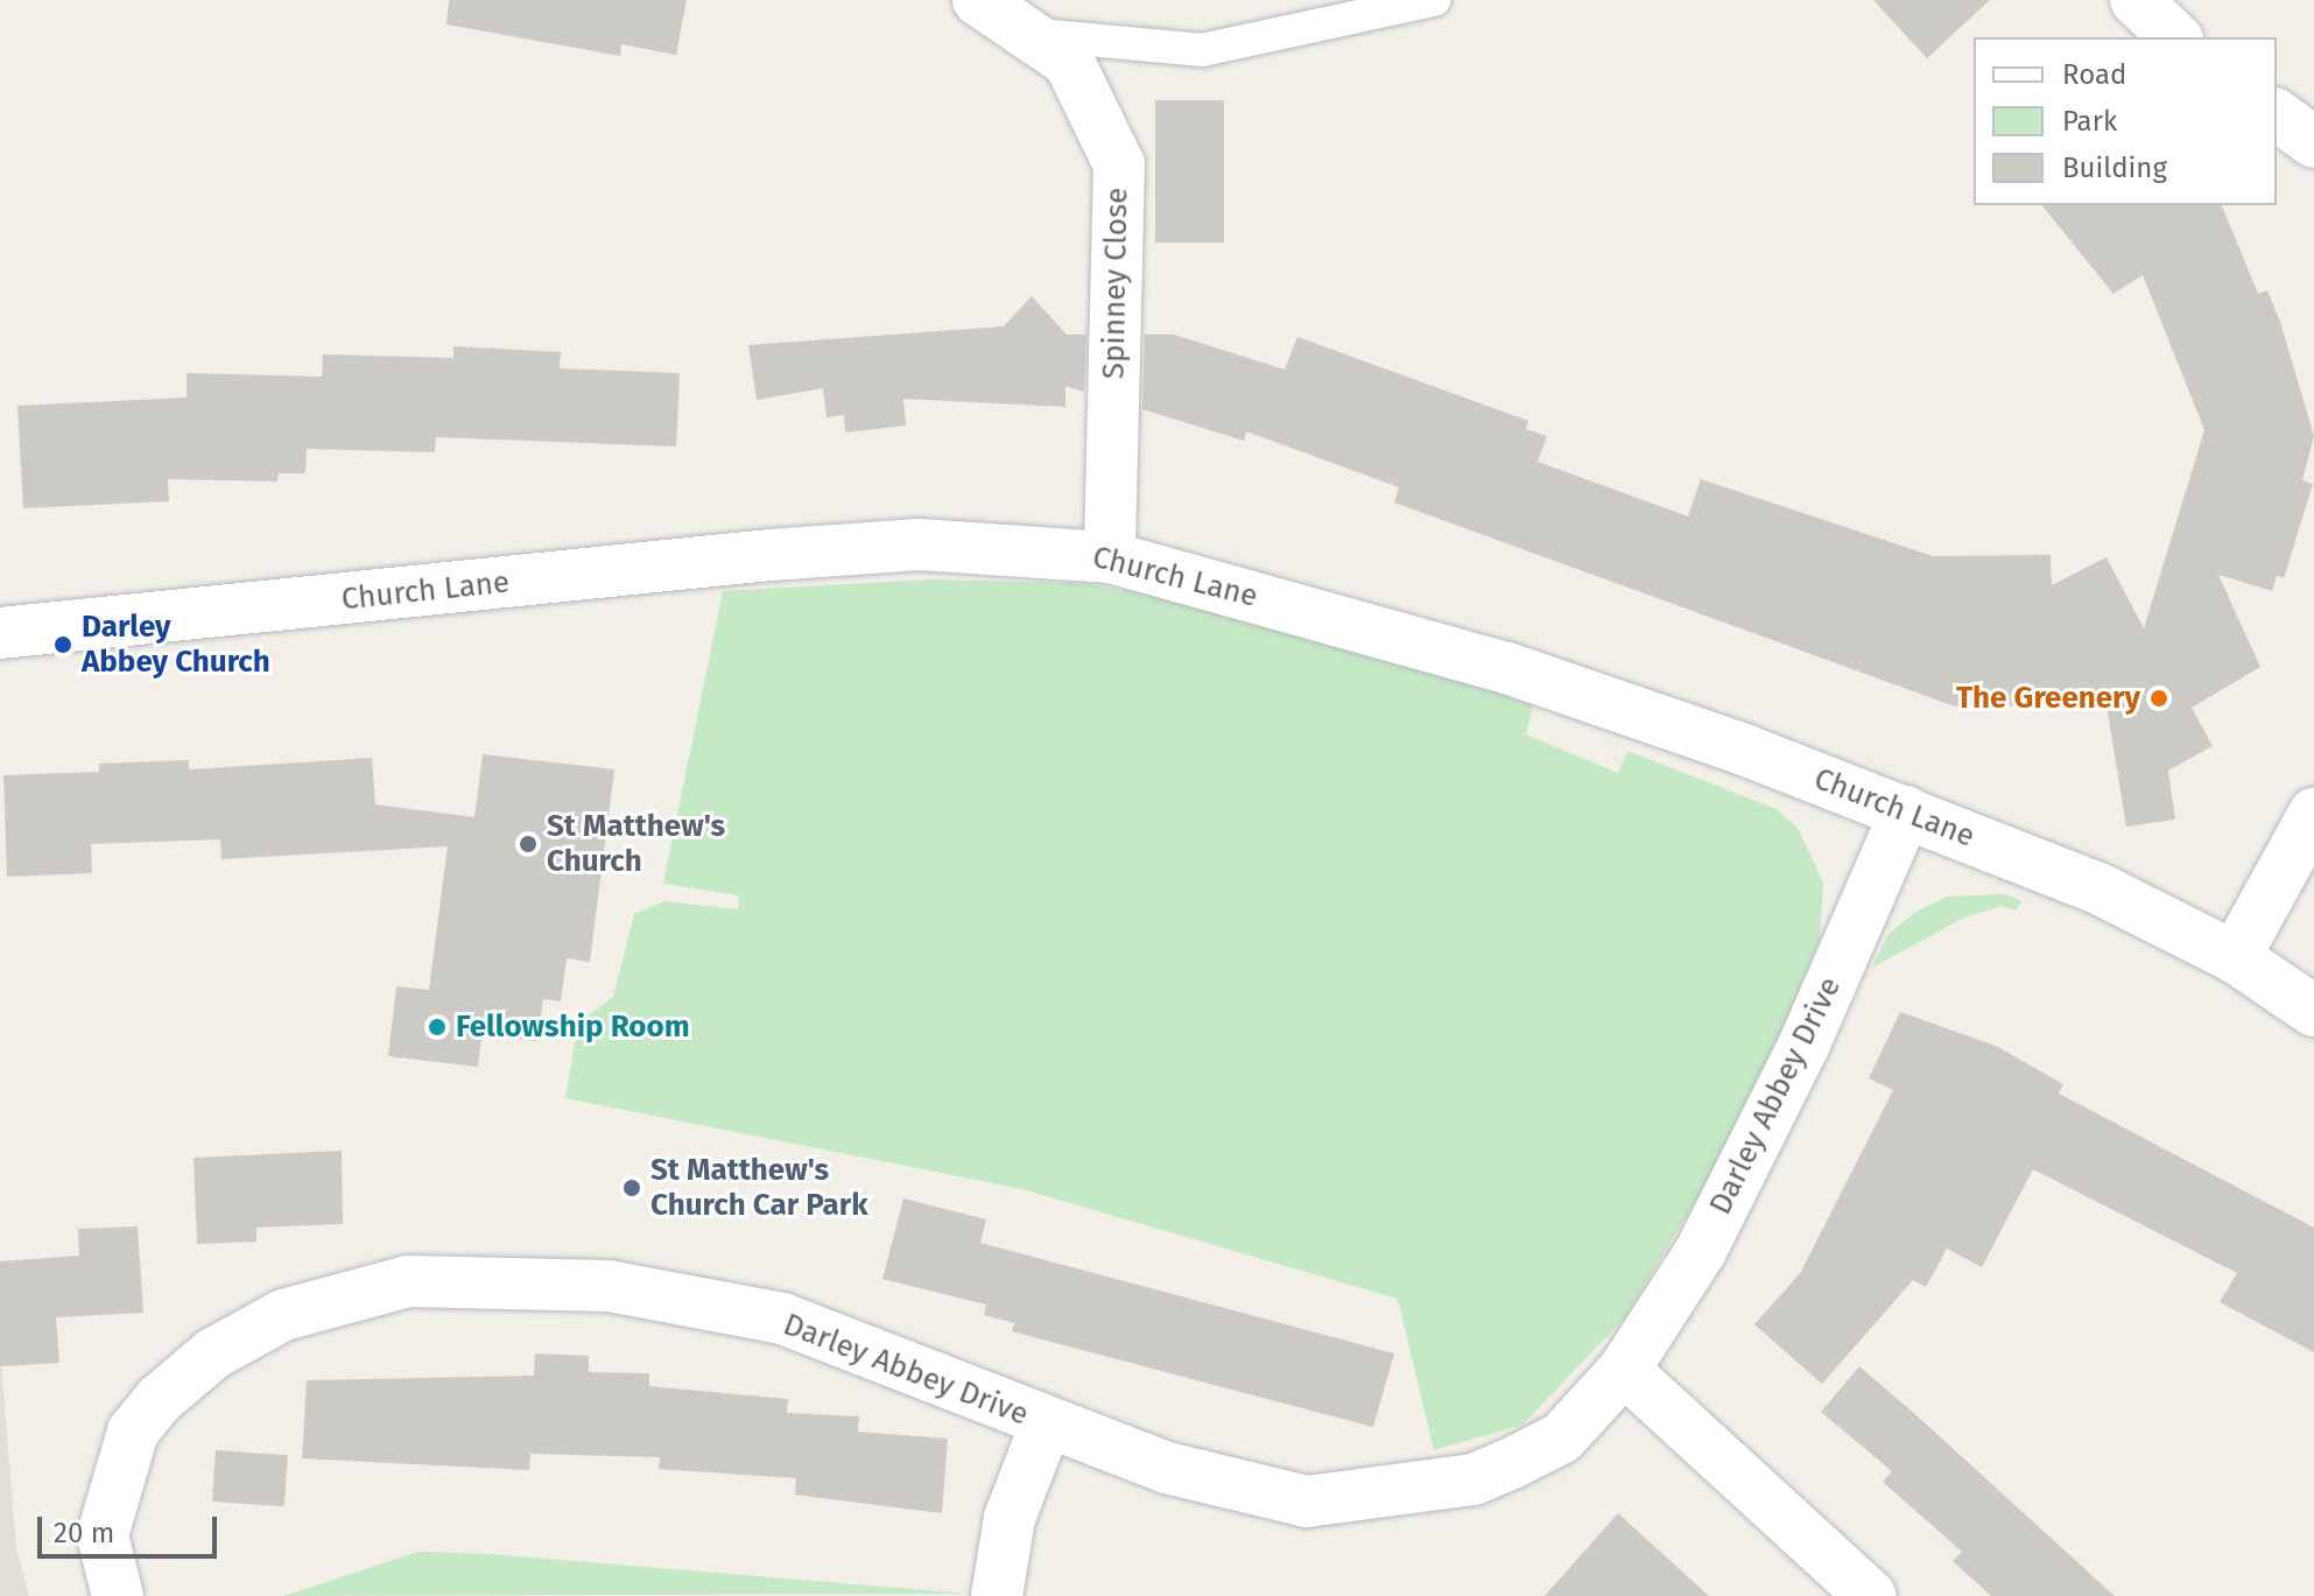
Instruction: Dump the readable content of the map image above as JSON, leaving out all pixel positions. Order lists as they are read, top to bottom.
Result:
{
  "streets": {
    "street": ["Spinney Close", "Church Lane", "Darley Abbey Drive"]
  },
  "crossings": [
    ["Spinney Close", "Church Lane"],
    ["Church Lane", "Darley Abbey Drive"]
  ],
  "places": [
    "Darley Abbey Church",
    "The Greenery",
    "St Matthew's Church",
    "Fellowship Room",
    "St Matthew's Church Car Park"
  ],
  "legend": ["Road", "Park", "Building"],
  "scale_bar": "20 m"
}
